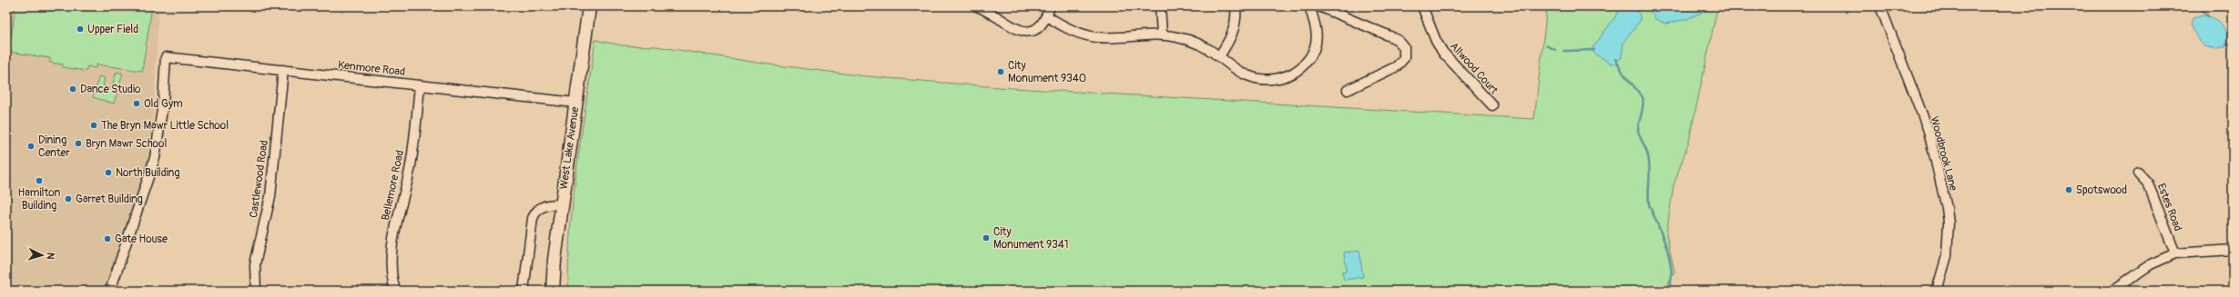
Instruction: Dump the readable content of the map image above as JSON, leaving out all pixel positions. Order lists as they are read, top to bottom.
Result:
{
  "streets": {
    "street": [
      "Kenmore Road",
      "Allwood Court",
      "West Lake Avenue",
      "Woodbrook Lane",
      "Castlewood Road",
      "Bellemore Road",
      "Estes Road"
    ]
  },
  "crossings": [
    ["Kenmore Road", "West Lake Avenue"],
    ["Kenmore Road", "Castlewood Road"],
    ["Kenmore Road", "Bellemore Road"]
  ],
  "places": [
    "Upper Field",
    "City Monument 9340",
    "Dance Studio",
    "Old Gym",
    "The Bryn Mawr Little School",
    "Bryn Mawr School",
    "Dining Center",
    "North Building",
    "Hamilton Building",
    "Spotswood",
    "Garret Building",
    "City Monument 9341",
    "Gate House"
  ],
  "north": "right"
}
